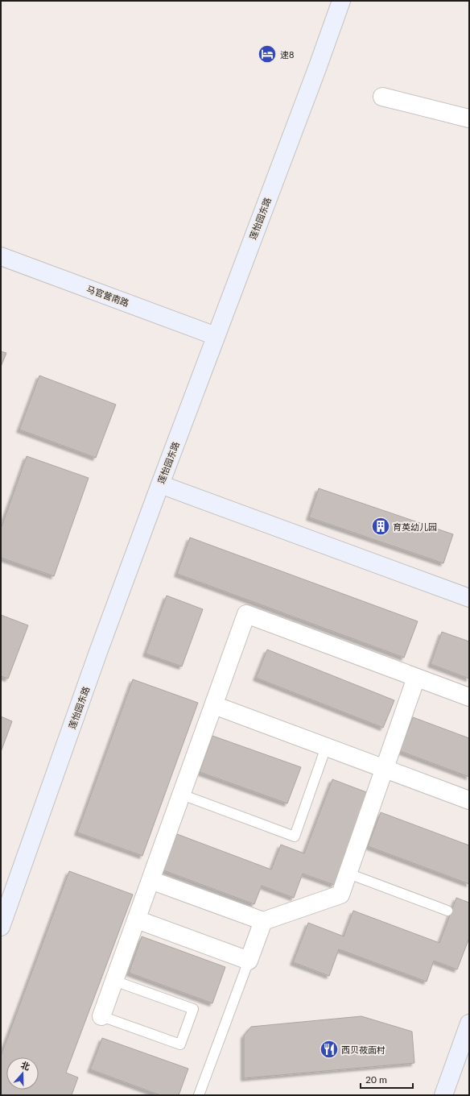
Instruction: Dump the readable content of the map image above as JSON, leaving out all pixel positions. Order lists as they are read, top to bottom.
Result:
{
  "streets": {
    "street": ["莲怡园东路", "马官营南路"]
  },
  "crossings": [
    ["莲怡园东路", "马官营南路"]
  ],
  "places": {
    "hotel": ["速8"],
    "building": ["育英幼儿园"],
    "restaurant": ["西贝莜面村"]
  },
  "scale_bar": "20 m",
  "north": "top"
}
